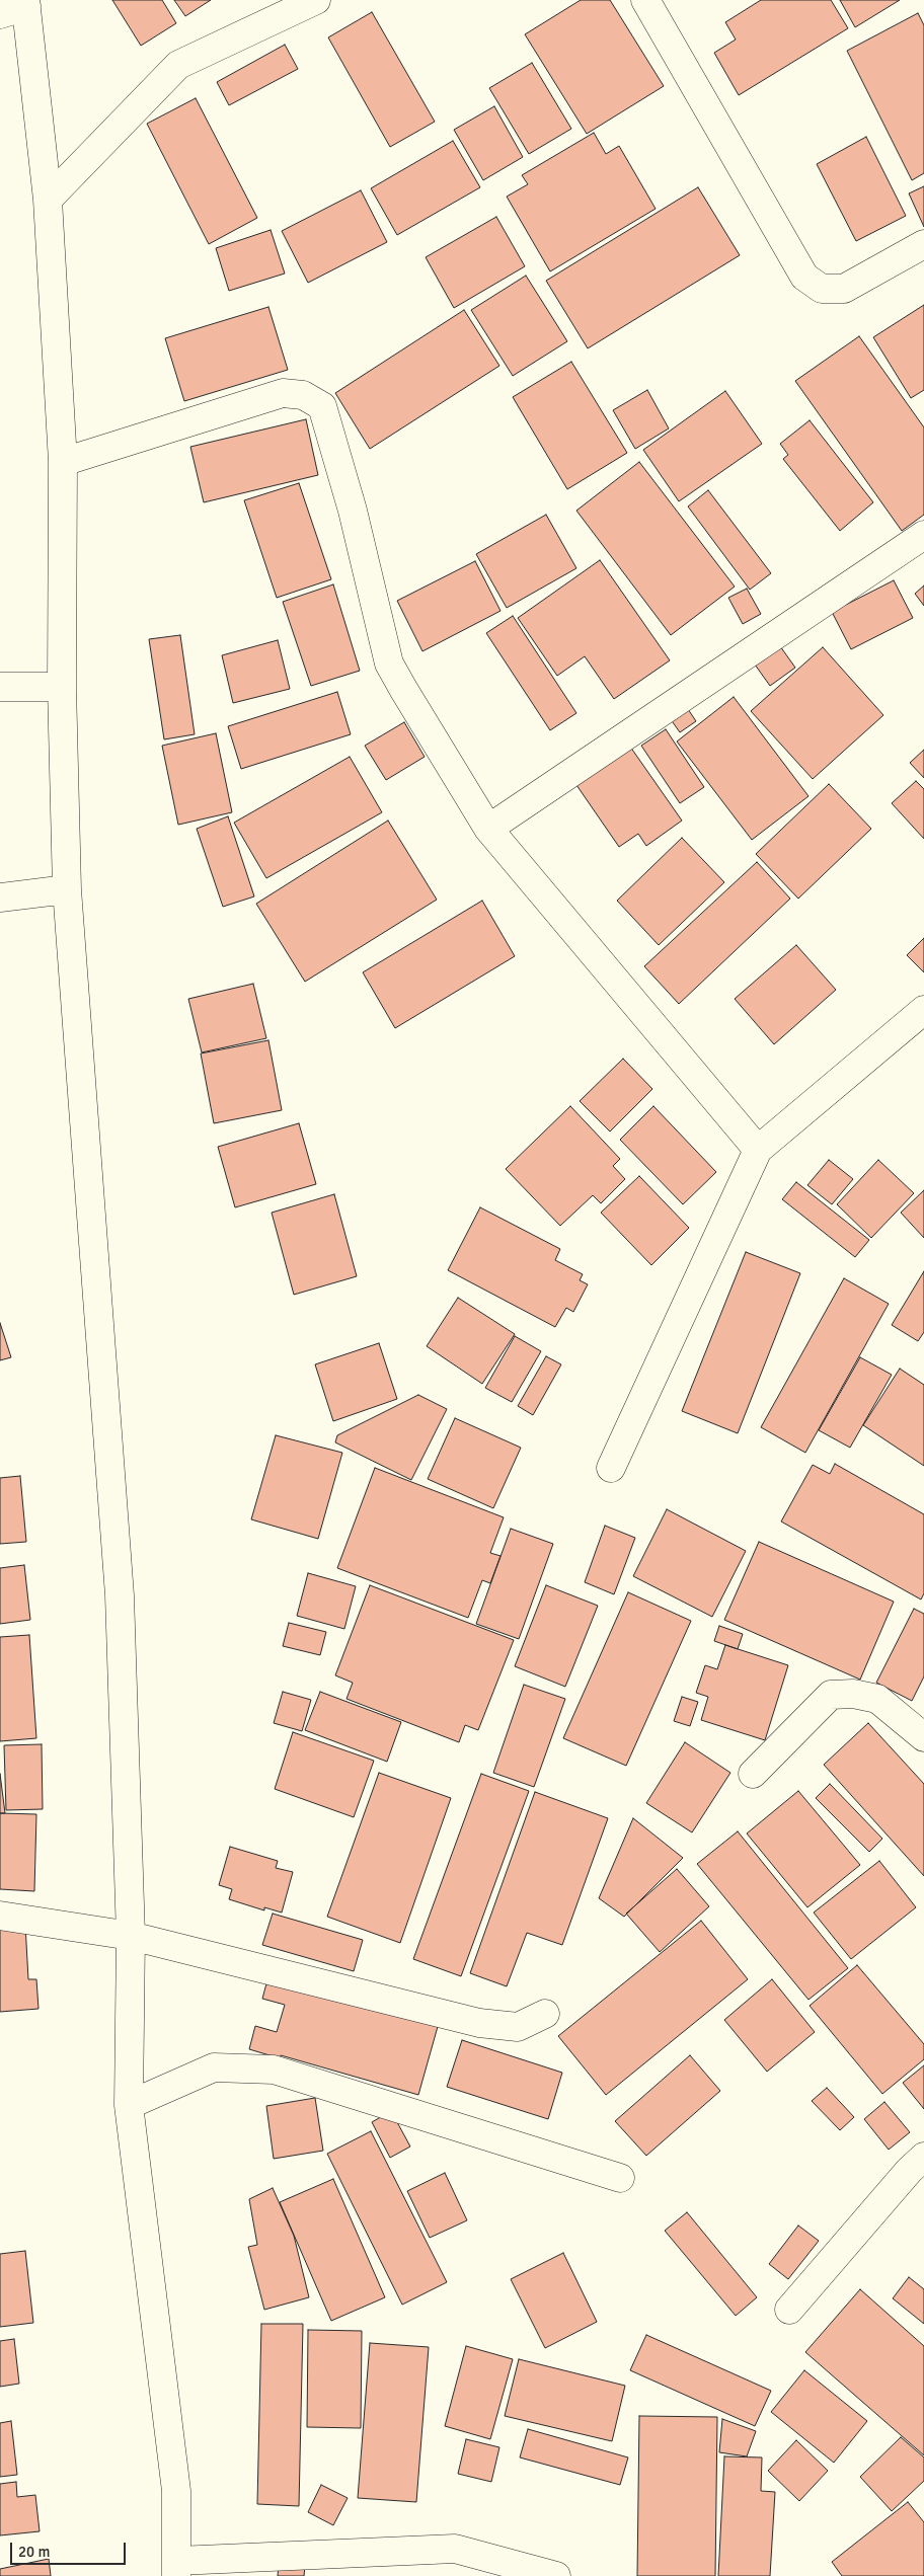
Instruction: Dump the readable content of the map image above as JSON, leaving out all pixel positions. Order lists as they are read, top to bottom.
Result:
{
  "scale_bar": "20 m"
}
